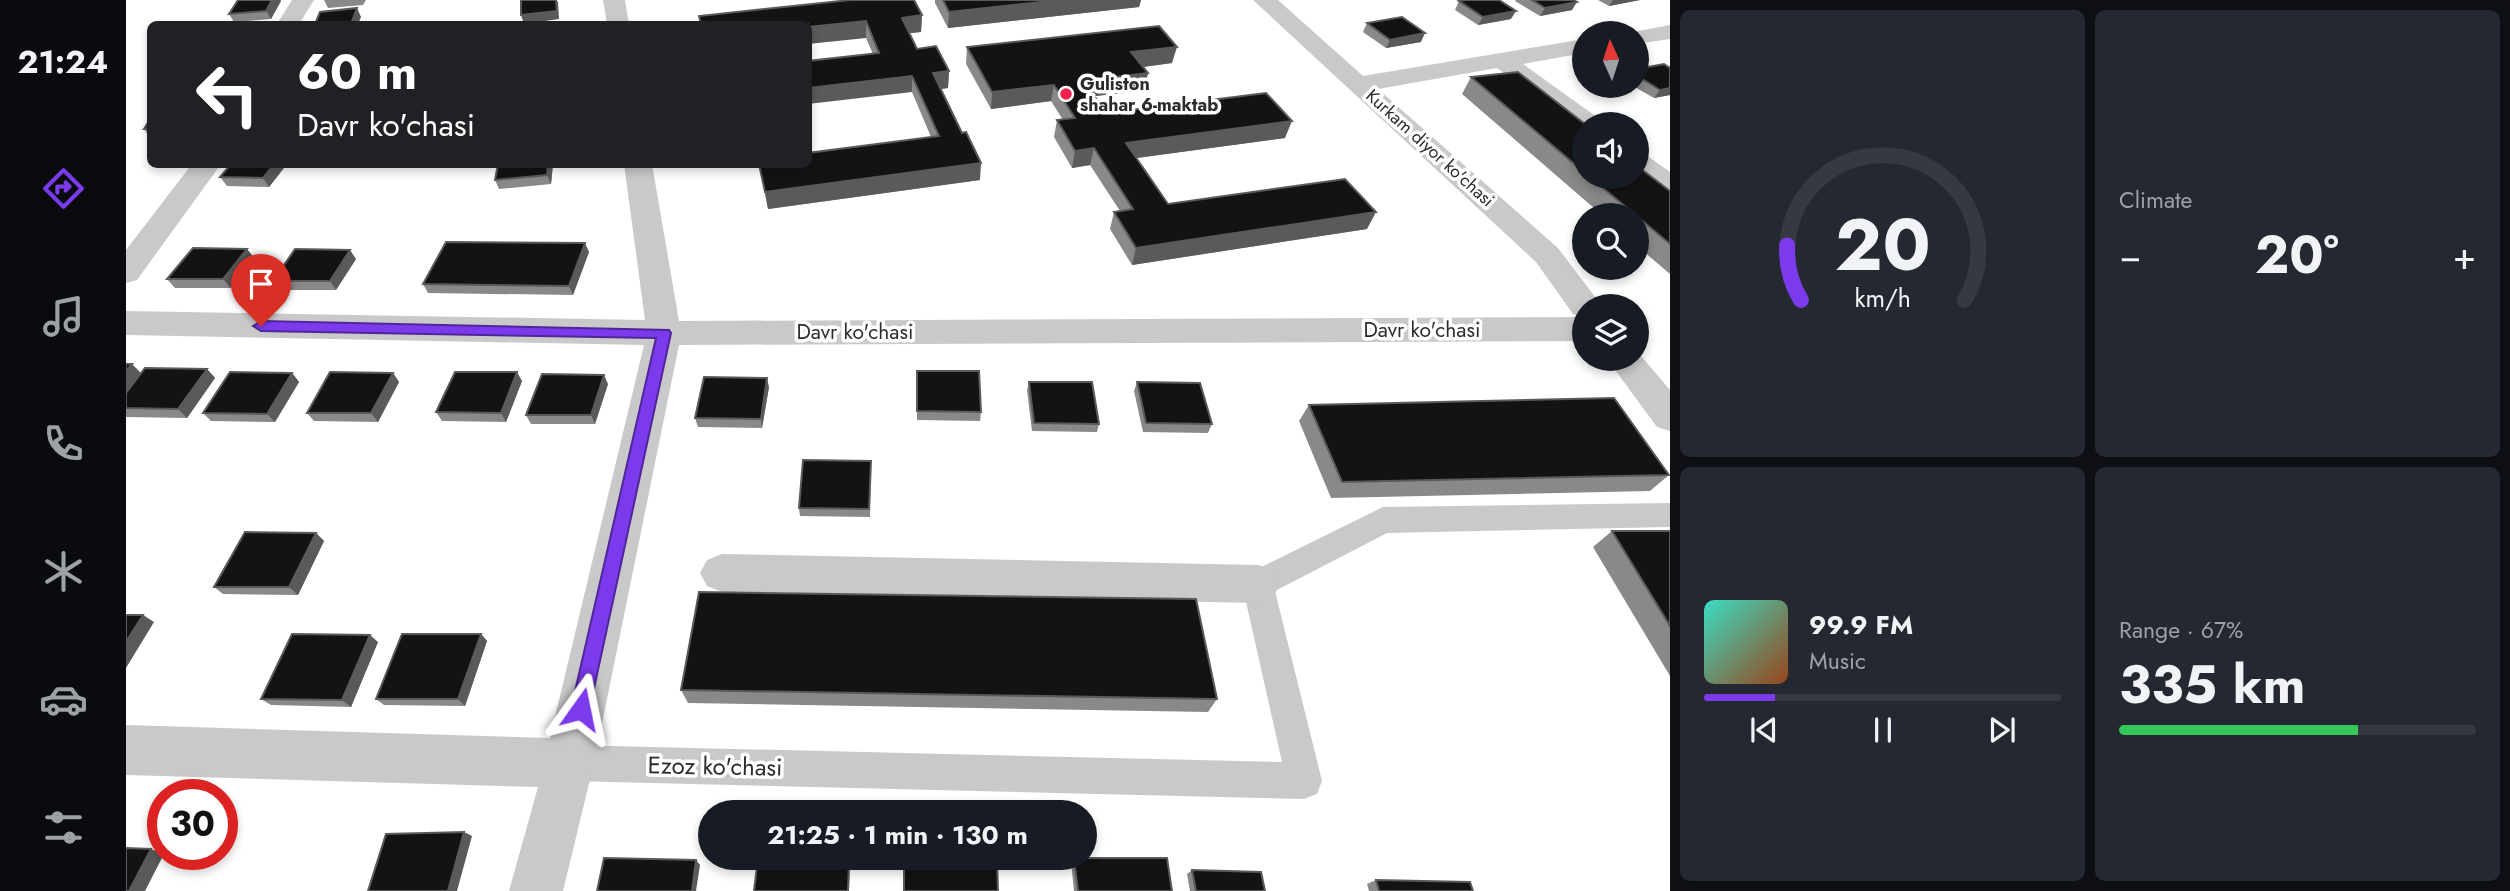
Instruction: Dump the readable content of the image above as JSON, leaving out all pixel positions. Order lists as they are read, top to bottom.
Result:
{
  "streets": {
    "street": ["Kurkam diyor ko'chasi", "Davr ko'chasi", "Ezoz ko'chasi"]
  },
  "places": ["Guliston shahar 6-maktab"],
  "north": "top",
  "page": {
    "tabs": "21:24",
    "tile": [
      "Climate",
      ["Range · 67%", "335 km"]
    ],
    "turn": ["60 m", "Davr ko'chasi"],
    "heat": ["−", "20°", "+"],
    "song": ["99.9 FM", "Music"],
    "limit": "30",
    "trip": "21:25 · 1 min · 130 m",
    "gauge": ["20", "km/h"]
  }
}
